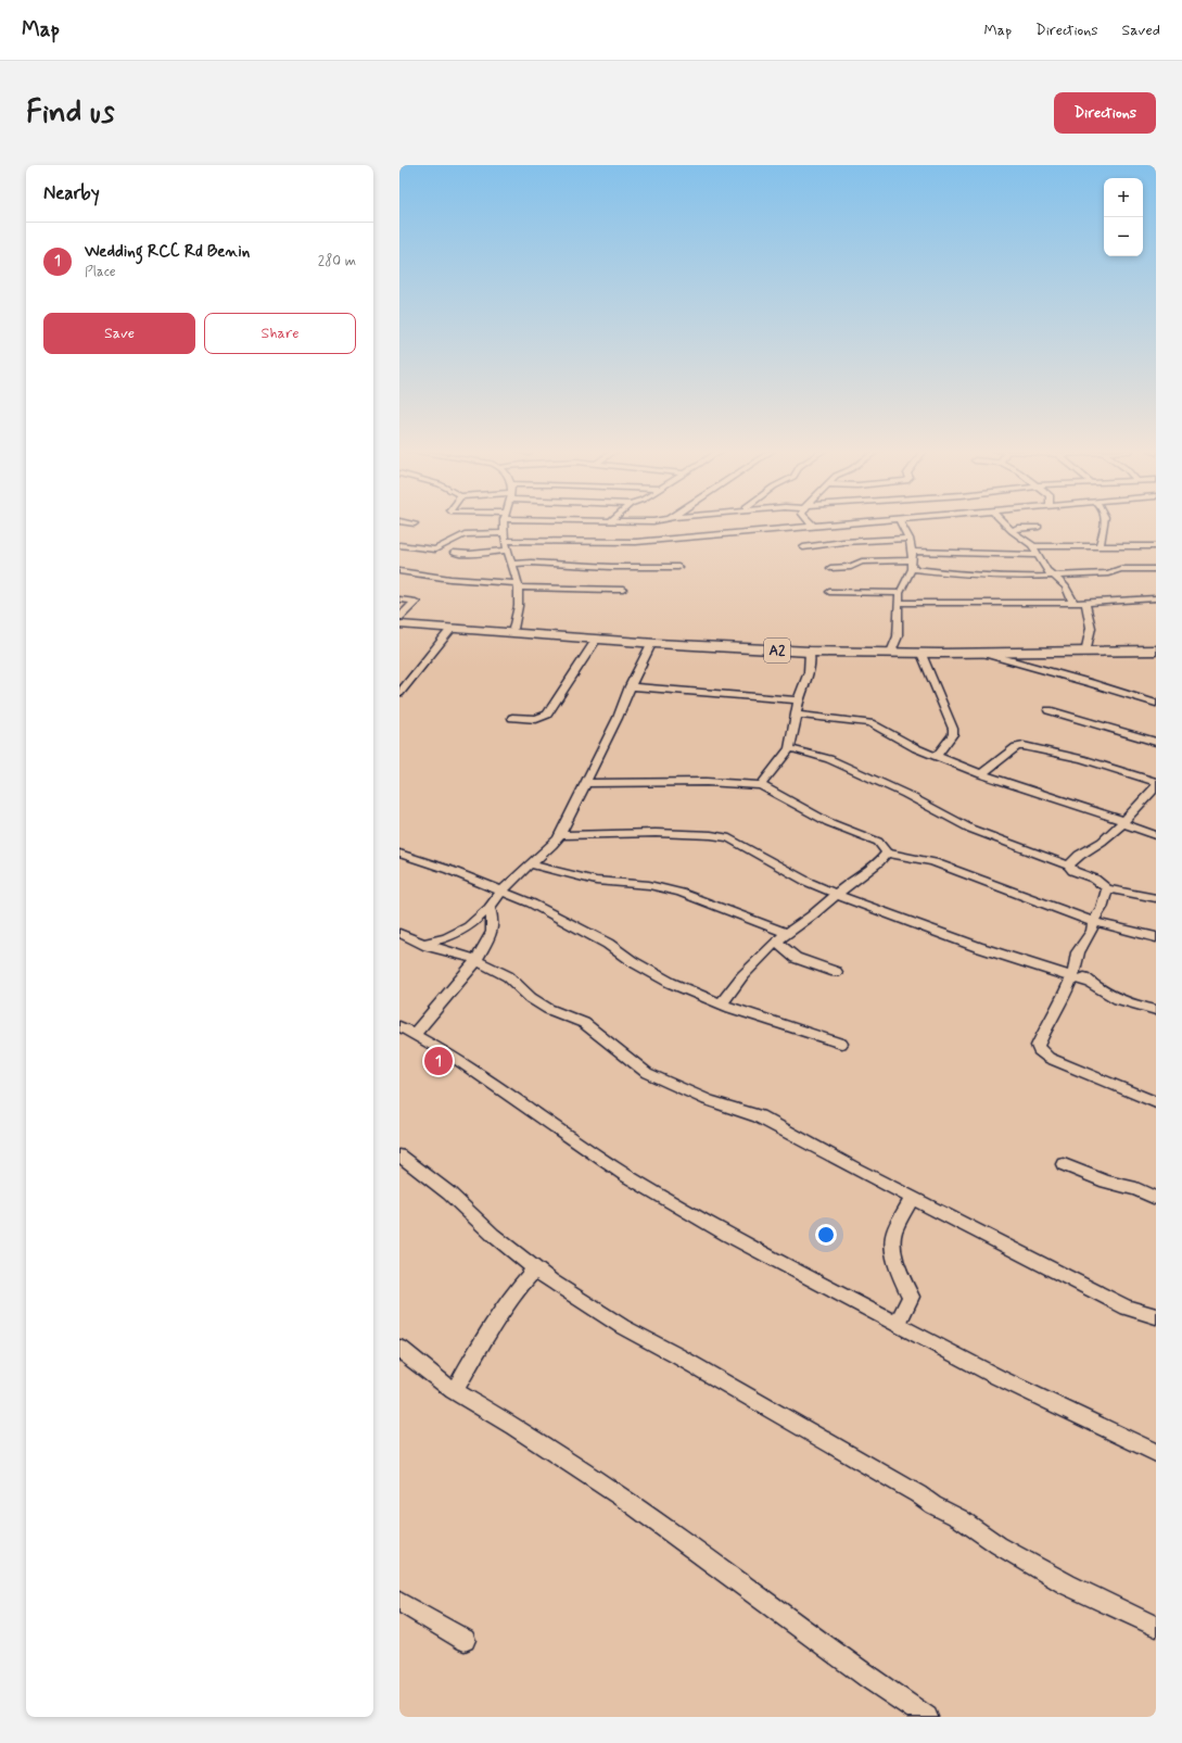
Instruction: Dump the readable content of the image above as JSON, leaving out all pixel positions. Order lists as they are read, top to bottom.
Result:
{
  "streets": {
    "highway": ["A2"]
  },
  "page": {
    "header": "Map",
    "nav": ["Map", "Directions", "Saved"],
    "buttons": [
      "Directions",
      ["Save", "Share"]
    ],
    "title": "Find us",
    "heading": "Nearby",
    "map_buttons": ["+", "−"],
    "list": [
      {
        "mark": "1",
        "name": "Wedding RCC Rd Benin",
        "note": "Place",
        "value": "280 m"
      }
    ],
    "pins": "1"
  }
}
